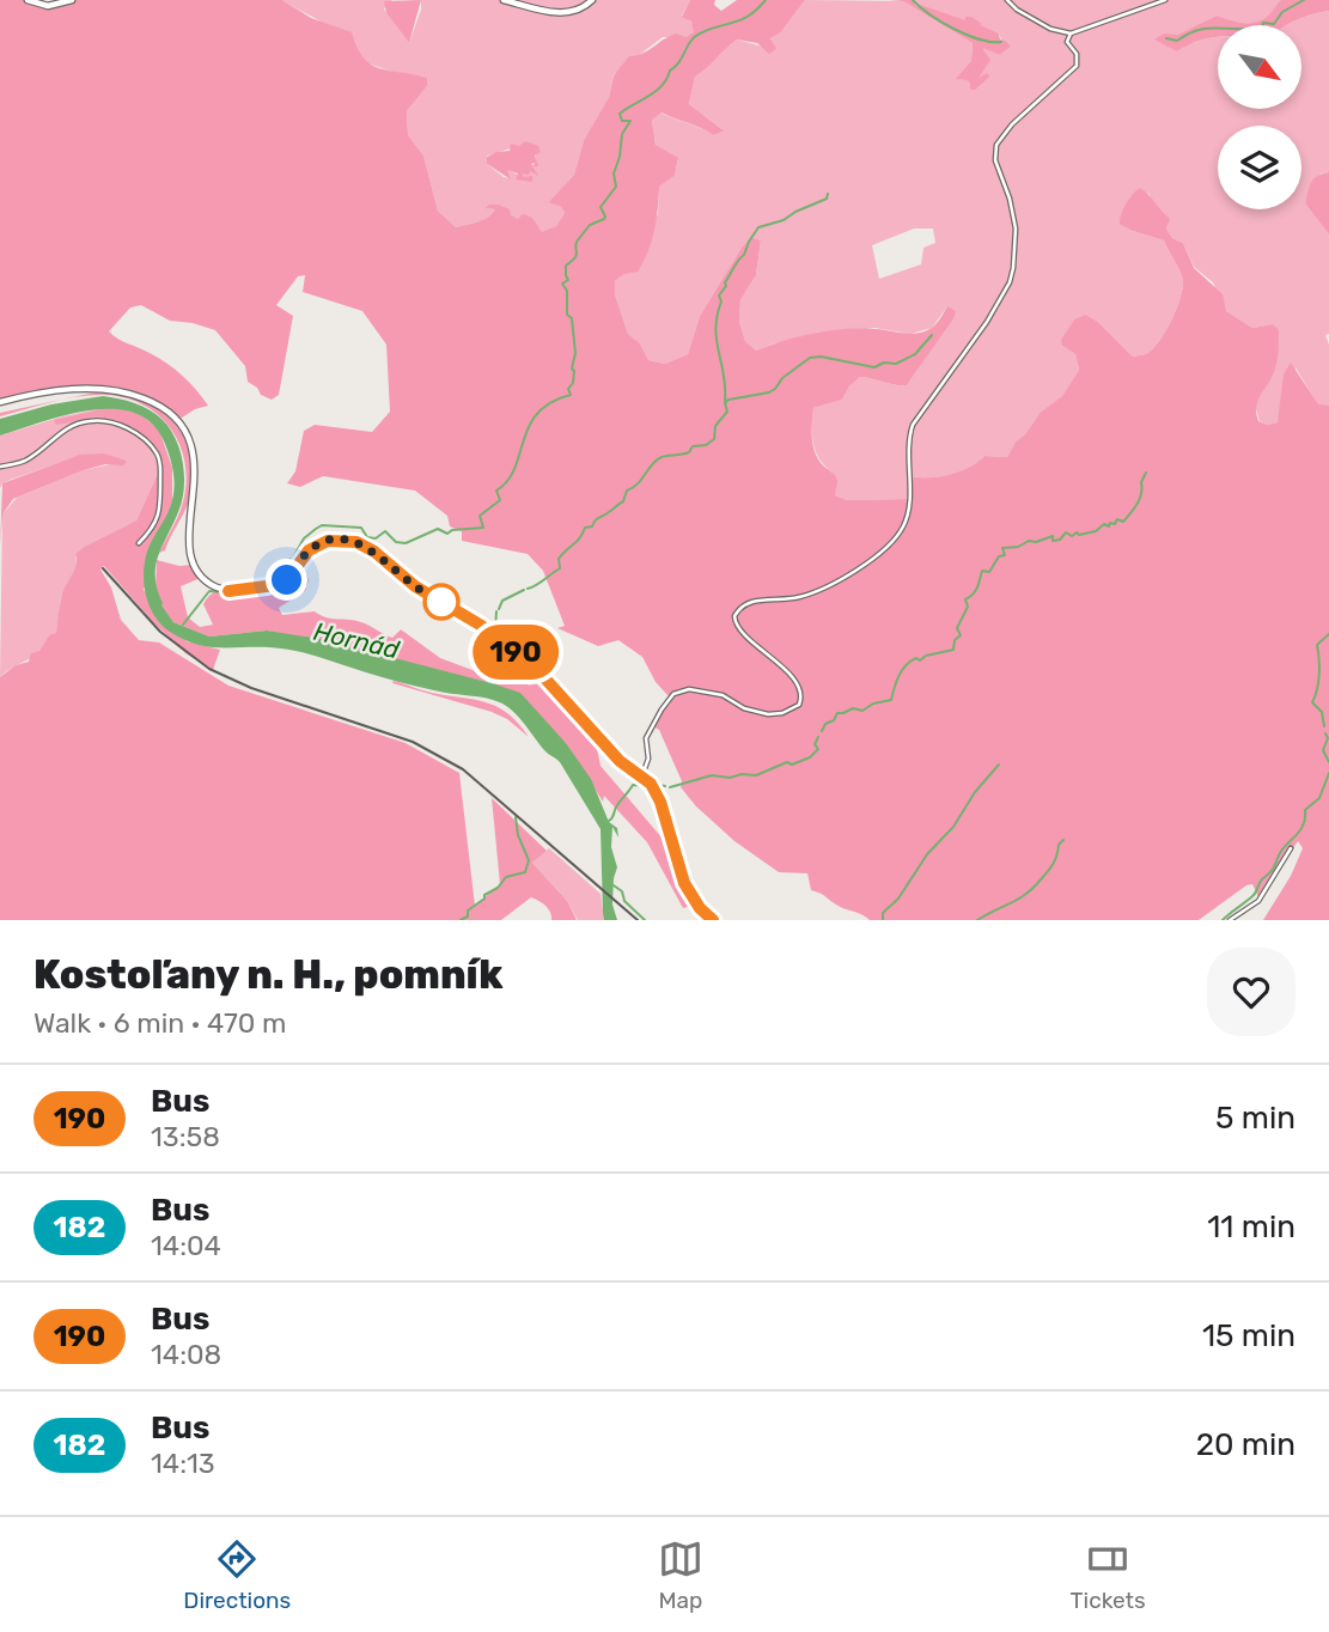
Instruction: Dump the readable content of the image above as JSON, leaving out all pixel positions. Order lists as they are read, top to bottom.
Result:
{
  "water": ["Hornád"],
  "lines": ["bus line 190"],
  "north": "bottom right",
  "page": {
    "on_map": "190",
    "heading": ["Kostoľany n. H., pomník", "Walk · 6 min · 470 m"],
    "list": [
      {
        "mark": "190",
        "name": "Bus",
        "note": "13:58",
        "value": "5 min"
      },
      {
        "mark": "182",
        "name": "Bus",
        "note": "14:04",
        "value": "11 min"
      },
      {
        "mark": "190",
        "name": "Bus",
        "note": "14:08",
        "value": "15 min"
      },
      {
        "mark": "182",
        "name": "Bus",
        "note": "14:13",
        "value": "20 min"
      }
    ],
    "tabs": ["Directions", "Map", "Tickets"]
  }
}
